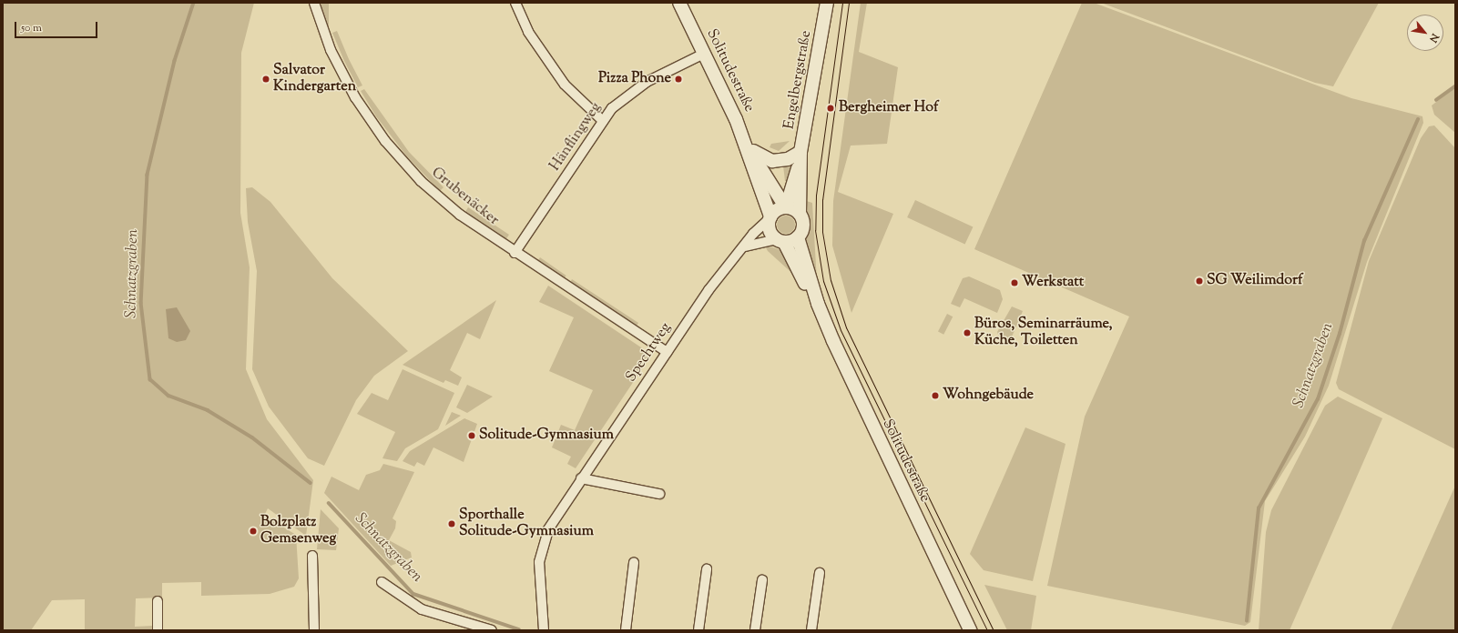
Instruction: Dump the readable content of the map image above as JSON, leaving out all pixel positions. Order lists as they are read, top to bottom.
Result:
{
  "streets": {
    "main road": ["Solitudestraße", "Engelbergstraße"],
    "street": ["Hänflingweg", "Grubenäcker", "Spechtweg"]
  },
  "crossings": [
    ["Solitudestraße", "Engelbergstraße"],
    ["Solitudestraße", "Hänflingweg"],
    ["Solitudestraße", "Spechtweg"],
    ["Engelbergstraße", "Spechtweg"],
    ["Hänflingweg", "Grubenäcker"],
    ["Grubenäcker", "Spechtweg"]
  ],
  "water": ["Schnatzgraben"],
  "places": [
    "Salvator Kindergarten",
    "Pizza Phone",
    "Bergheimer Hof",
    "SG Weilimdorf",
    "Werkstatt",
    "Büros, Seminarräume, Küche, Toiletten",
    "Wohngebäude",
    "Solitude-Gymnasium",
    "Sporthalle Solitude-Gymnasium",
    "Bolzplatz Gemsenweg"
  ],
  "scale_bar": "50 m",
  "north": "bottom right"
}
